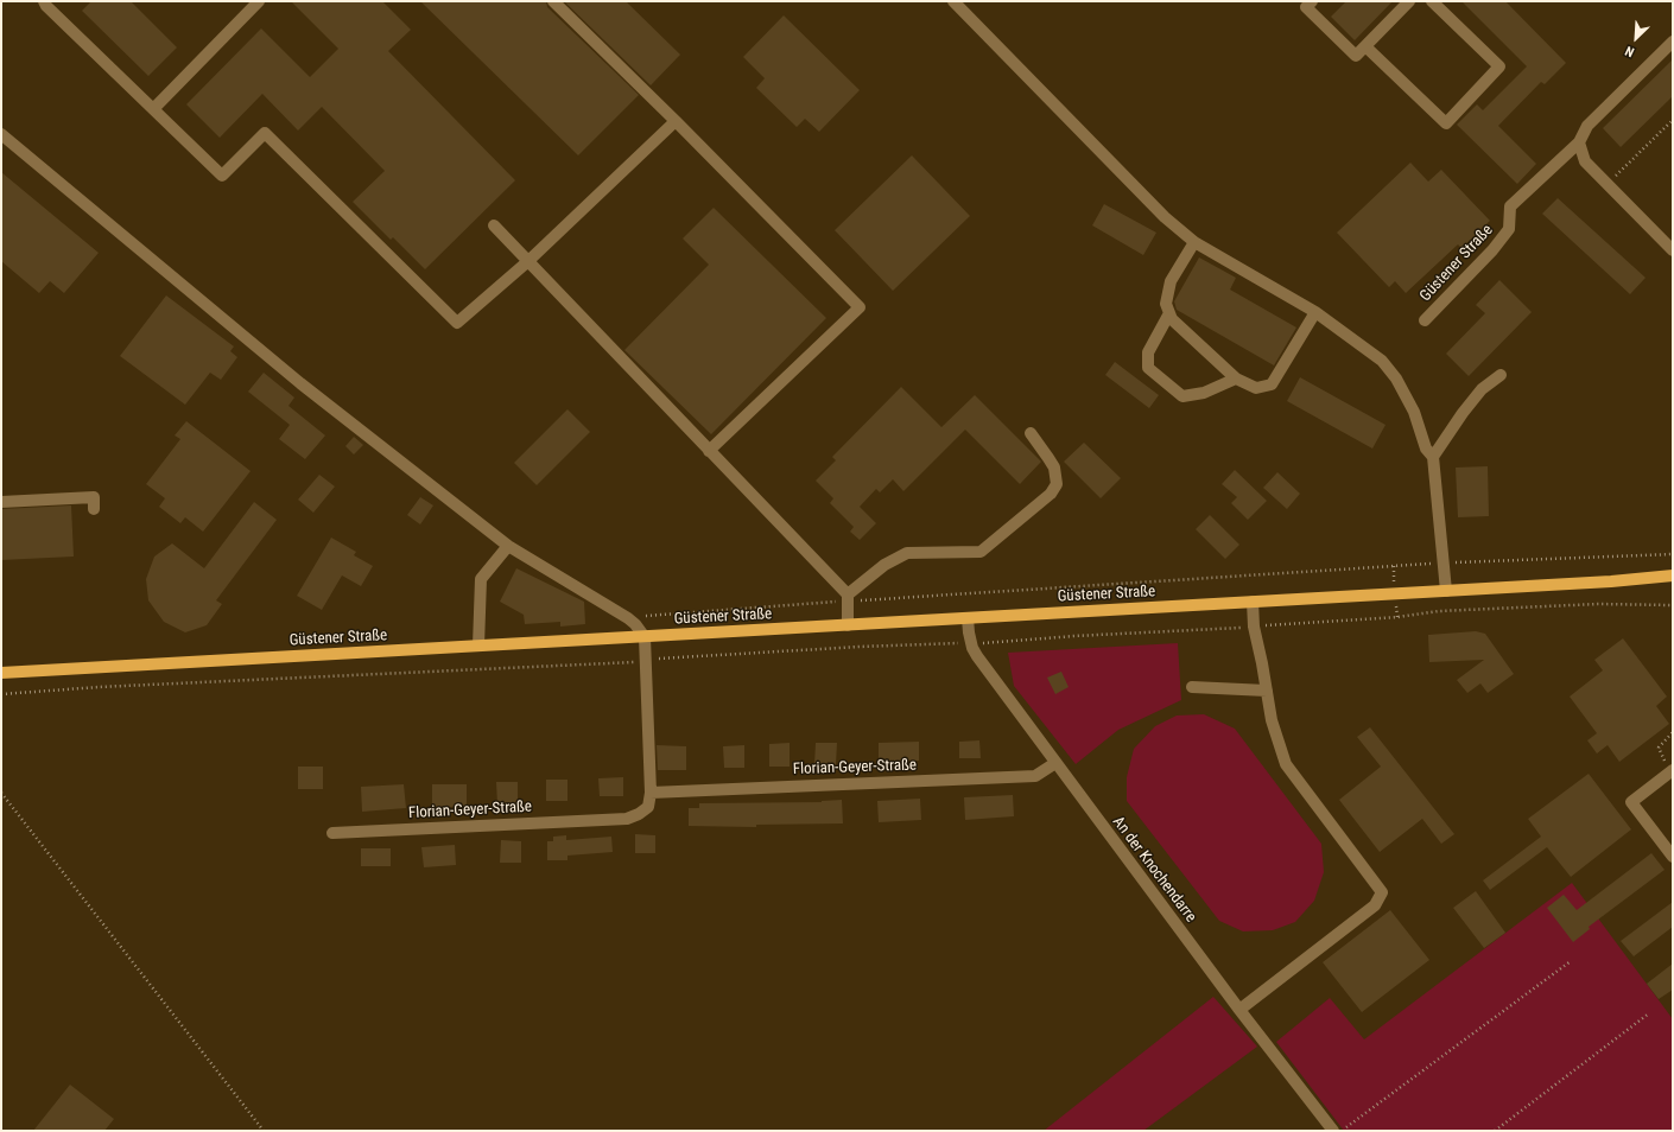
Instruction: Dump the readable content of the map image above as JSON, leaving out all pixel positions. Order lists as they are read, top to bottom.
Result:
{
  "streets": {
    "main road": ["Güstener Straße"],
    "street": ["Florian-Geyer-Straße", "An der Knochendarre"]
  },
  "crossings": [
    ["Güstener Straße", "Florian-Geyer-Straße"],
    ["Güstener Straße", "An der Knochendarre"],
    ["Florian-Geyer-Straße", "An der Knochendarre"]
  ],
  "north": "bottom left"
}
